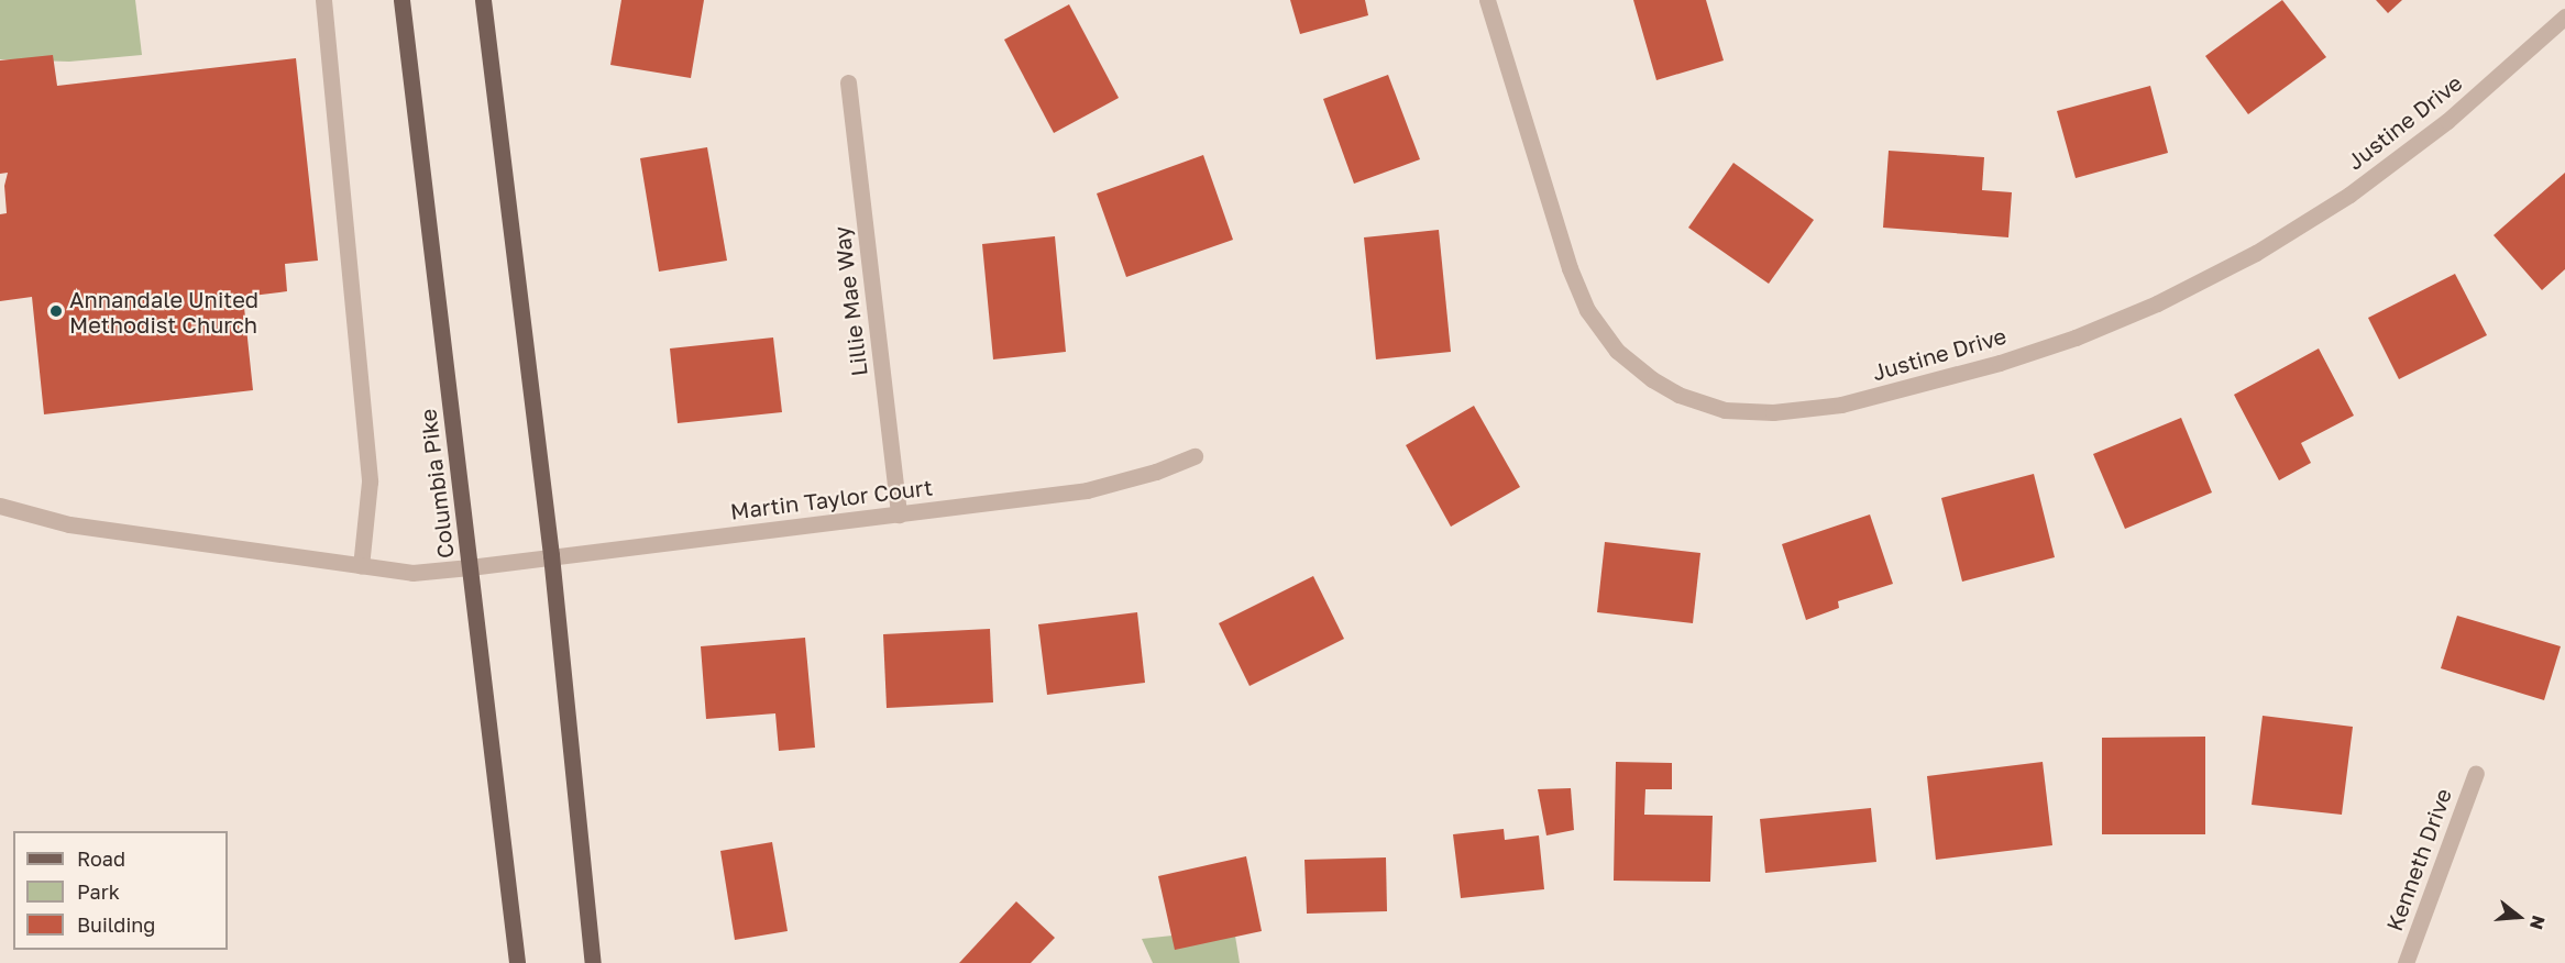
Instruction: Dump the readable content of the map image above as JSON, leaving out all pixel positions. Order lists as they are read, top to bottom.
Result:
{
  "streets": {
    "main road": ["Columbia Pike"],
    "street": [
      "Justine Drive",
      "Lillie Mae Way",
      "Martin Taylor Court",
      "Kenneth Drive"
    ]
  },
  "crossings": [
    ["Lillie Mae Way", "Martin Taylor Court"],
    ["Columbia Pike", "Martin Taylor Court"]
  ],
  "places": ["Annandale United Methodist Church"],
  "legend": ["Road", "Park", "Building"],
  "north": "right"
}
